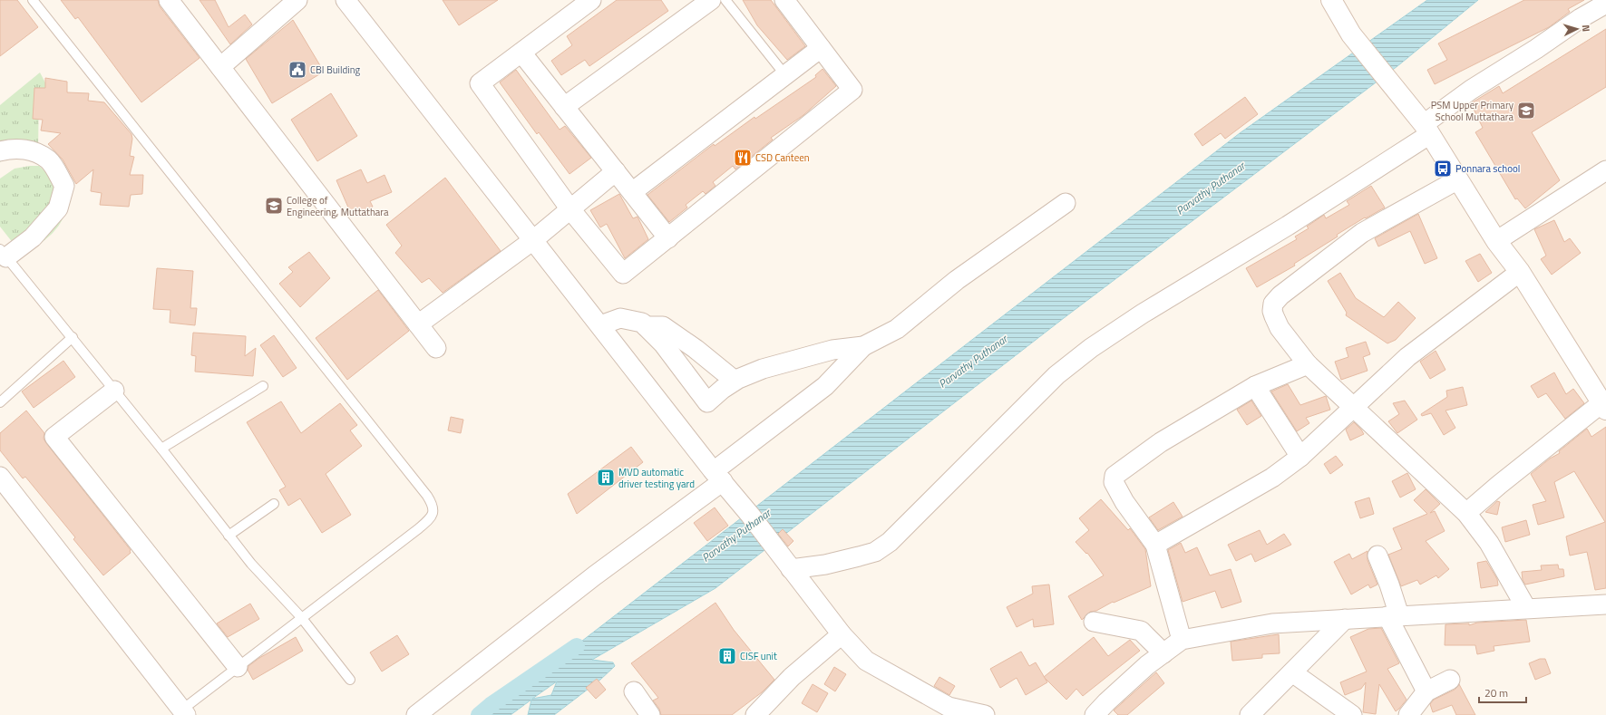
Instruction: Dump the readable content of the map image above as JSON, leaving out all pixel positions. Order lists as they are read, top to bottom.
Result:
{
  "water": ["Parvathy Puthanar"],
  "places": {
    "public building": ["CBI Building"],
    "school or university": ["PSM Upper Primary School Muttathara", "College of Engineering, Muttathara"],
    "restaurant": ["CSD Canteen"],
    "bus stop": ["Ponnara school"],
    "building": ["MVD automatic driver testing yard", "CISF unit"]
  },
  "scale_bar": "20 m",
  "north": "right"
}
